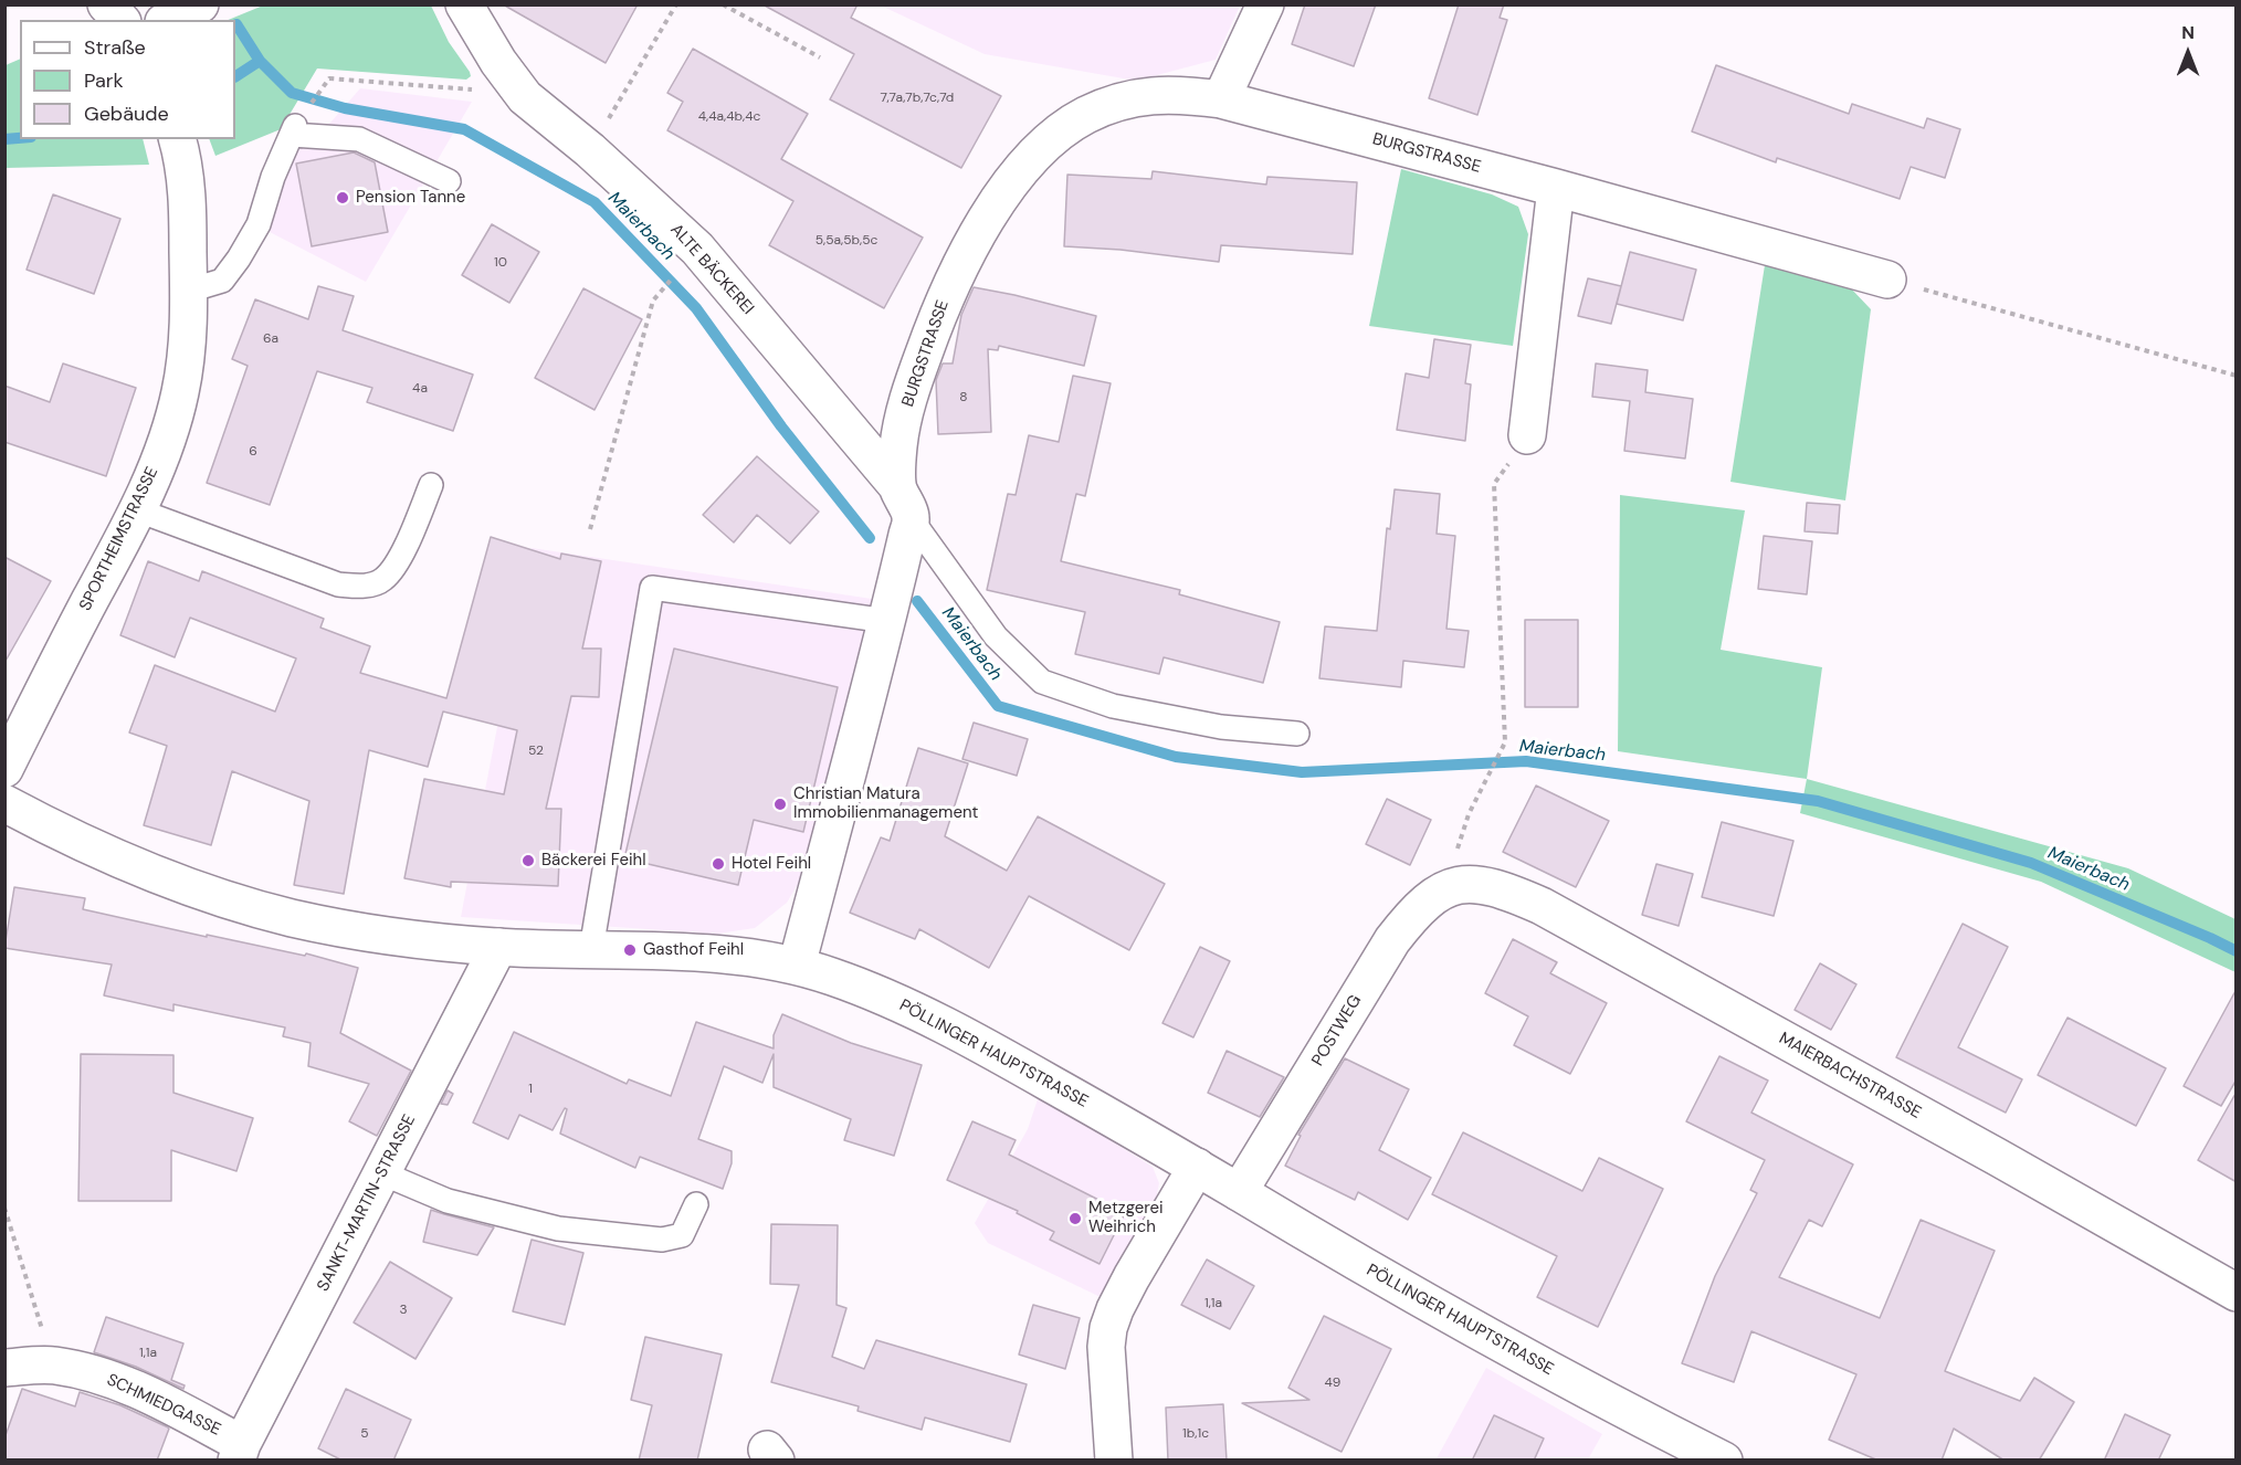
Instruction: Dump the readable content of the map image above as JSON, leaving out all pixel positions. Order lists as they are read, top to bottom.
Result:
{
  "streets": {
    "street": [
      "BURGSTRASSE",
      "ALTE BÄCKEREI",
      "SPORTHEIMSTRASSE",
      "POSTWEG",
      "PÖLLINGER HAUPTSTRASSE",
      "MAIERBACHSTRASSE",
      "SANKT-MARTIN-STRASSE",
      "SCHMIEDGASSE"
    ]
  },
  "crossings": [
    ["BURGSTRASSE", "ALTE BÄCKEREI"],
    ["BURGSTRASSE", "PÖLLINGER HAUPTSTRASSE"],
    ["POSTWEG", "PÖLLINGER HAUPTSTRASSE"],
    ["POSTWEG", "MAIERBACHSTRASSE"],
    ["PÖLLINGER HAUPTSTRASSE", "SANKT-MARTIN-STRASSE"],
    ["SANKT-MARTIN-STRASSE", "SCHMIEDGASSE"]
  ],
  "water": ["Maierbach"],
  "places": [
    "Pension Tanne",
    "Christian Matura Immobilienmanagement",
    "Bäckerei Feihl",
    "Hotel Feihl",
    "Gasthof Feihl",
    "Metzgerei Weihrich"
  ],
  "house_numbers": [
    "7,7a,7b,7c,7d",
    "4,4a,4b,4c",
    "5,5a,5b,5c",
    "10",
    "6a",
    "4a",
    "8",
    "6",
    "52",
    "1",
    "1,1a",
    "3",
    "1,1a",
    "49",
    "5",
    "1b,1c"
  ],
  "legend": ["Straße", "Park", "Gebäude"],
  "north": "top"
}
